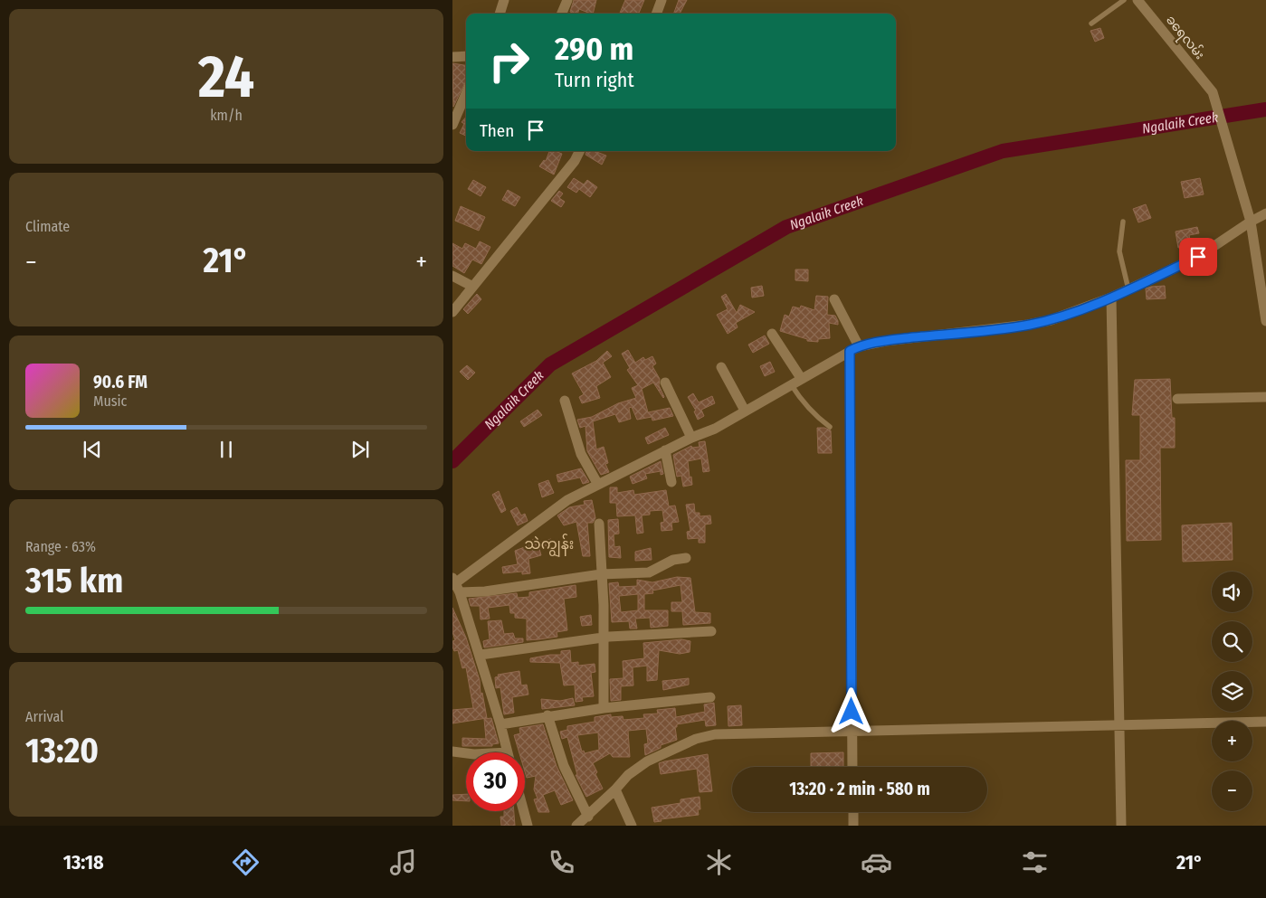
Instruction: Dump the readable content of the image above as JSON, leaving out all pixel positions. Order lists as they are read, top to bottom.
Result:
{
  "streets": {
    "street": ["ခရေလမ်း"]
  },
  "districts": ["သဲကျွန်း"],
  "water": ["Ngalaik Creek"],
  "page": {
    "tile": [
      ["24", "km/h"],
      "Climate",
      ["Range · 63%", "315 km"],
      ["Arrival", "13:20"]
    ],
    "turn": ["290 m", "Turn right"],
    "then": "Then",
    "heat": ["−", "21°", "+"],
    "song": ["90.6 FM", "Music"],
    "map_buttons": ["+", "−"],
    "limit": "30",
    "trip": "13:20 · 2 min · 580 m",
    "tabs": ["13:18", "21°"]
  }
}
